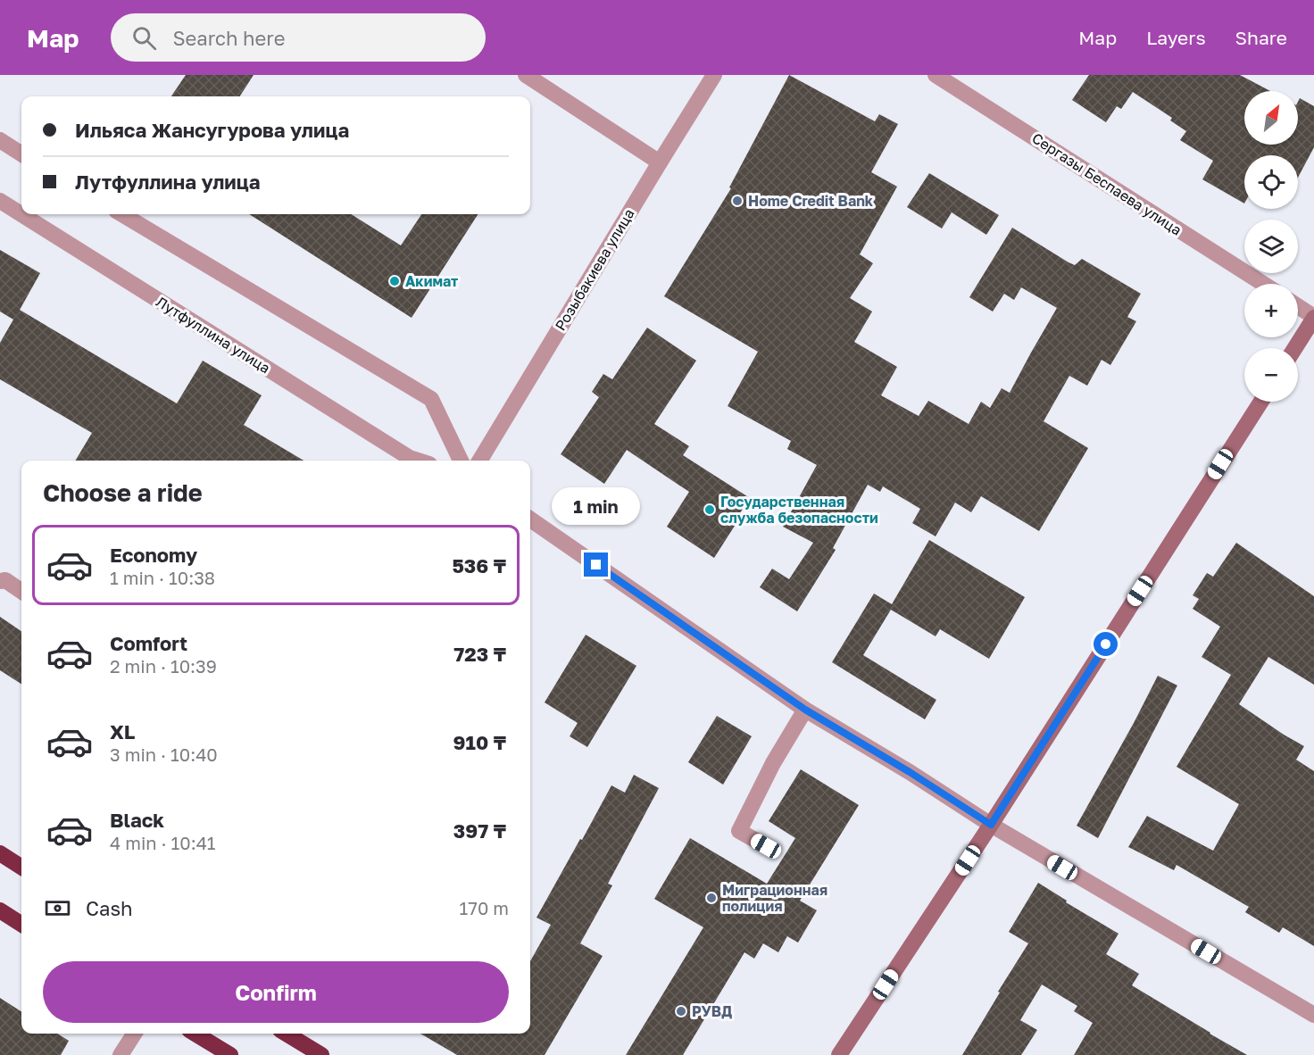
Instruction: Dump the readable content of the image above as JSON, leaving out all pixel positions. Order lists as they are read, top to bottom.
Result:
{
  "streets": {
    "street": ["Сергазы Беспаева улица", "Розыбакиева улица", "Лутфуллина улица"]
  },
  "places": [
    "Home Credit Bank",
    "Акимат",
    "Государственная служба безопасности",
    "Миграционная полиция",
    "РУВД"
  ],
  "north": "top right",
  "page": {
    "header": "Map",
    "search": "Search here",
    "nav": ["Map", "Layers", "Share"],
    "map_buttons": ["+", "−"],
    "banner": ["Ильяса Жансугурова улица", "Лутфуллина улица"],
    "heading": "Choose a ride",
    "bubble": "1 min",
    "list": [
      {
        "name": "Economy",
        "note": "1 min · 10:38",
        "value": "536 ₸"
      },
      {
        "name": "Comfort",
        "note": "2 min · 10:39",
        "value": "723 ₸"
      },
      {
        "name": "XL",
        "note": "3 min · 10:40",
        "value": "910 ₸"
      },
      {
        "name": "Black",
        "note": "4 min · 10:41",
        "value": "397 ₸"
      }
    ],
    "pay": ["Cash", "170 m"],
    "buttons": "Confirm"
  }
}
